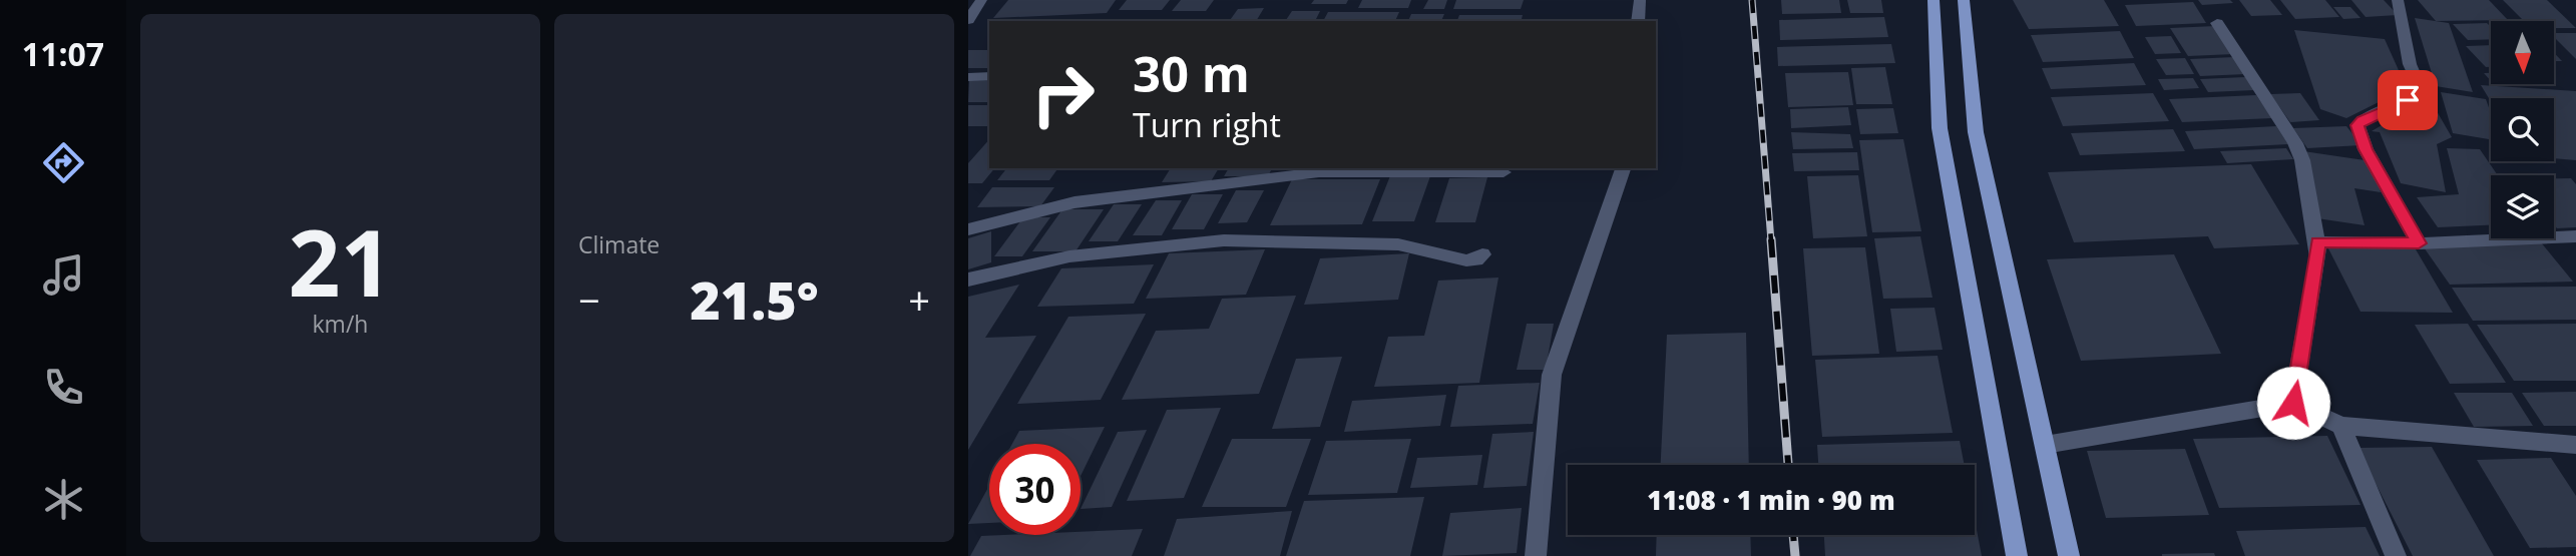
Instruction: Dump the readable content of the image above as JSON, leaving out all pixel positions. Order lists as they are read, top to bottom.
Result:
{
  "north": "bottom",
  "page": {
    "tabs": "11:07",
    "tile": [
      ["21", "km/h"],
      "Climate"
    ],
    "turn": ["30 m", "Turn right"],
    "heat": ["−", "21.5°", "+"],
    "limit": "30",
    "trip": "11:08 · 1 min · 90 m"
  }
}
